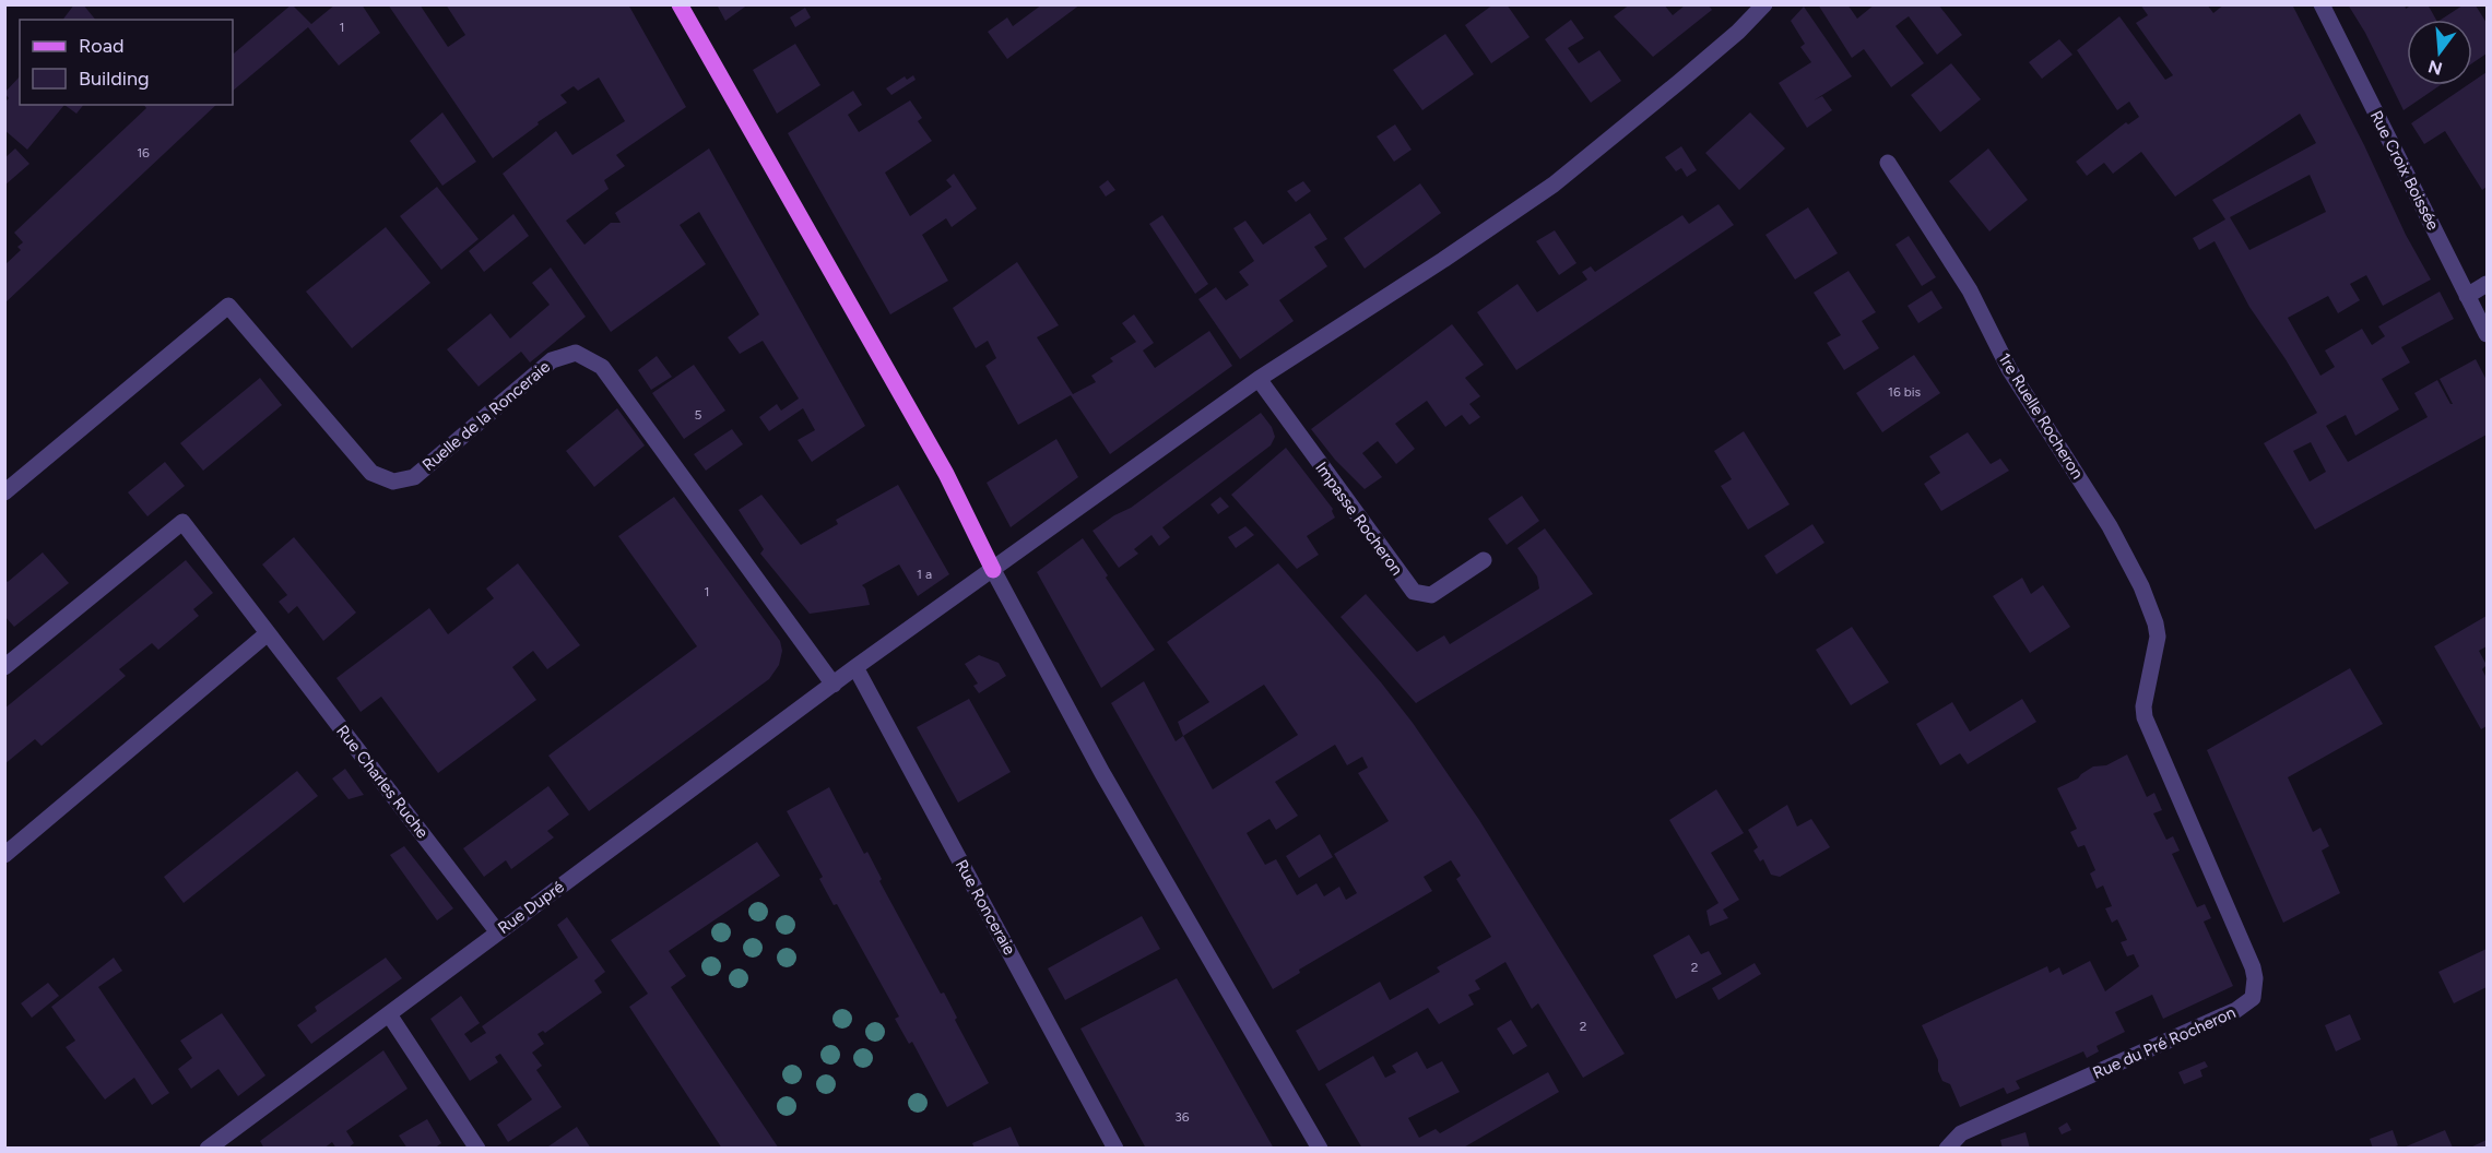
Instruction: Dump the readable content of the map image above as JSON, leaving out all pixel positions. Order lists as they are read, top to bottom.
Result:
{
  "streets": {
    "street": [
      "Rue Croix Boissée",
      "Ruelle de la Ronceraie",
      "1re Ruelle Rocheron",
      "Impasse Rocheron",
      "Rue Charles Ruche",
      "Rue Dupré",
      "Rue Ronceraie",
      "Rue du Pré Rocheron"
    ]
  },
  "crossings": [
    ["Ruelle de la Ronceraie", "Rue Dupré"],
    ["1re Ruelle Rocheron", "Rue du Pré Rocheron"],
    ["Impasse Rocheron", "Rue Dupré"],
    ["Rue Charles Ruche", "Rue Dupré"],
    ["Rue Dupré", "Rue Ronceraie"]
  ],
  "house_numbers": [
    "1",
    "16",
    "16 bis",
    "5",
    "1 a",
    "1",
    "2",
    "2",
    "36"
  ],
  "legend": ["Road", "Building"],
  "north": "bottom"
}
